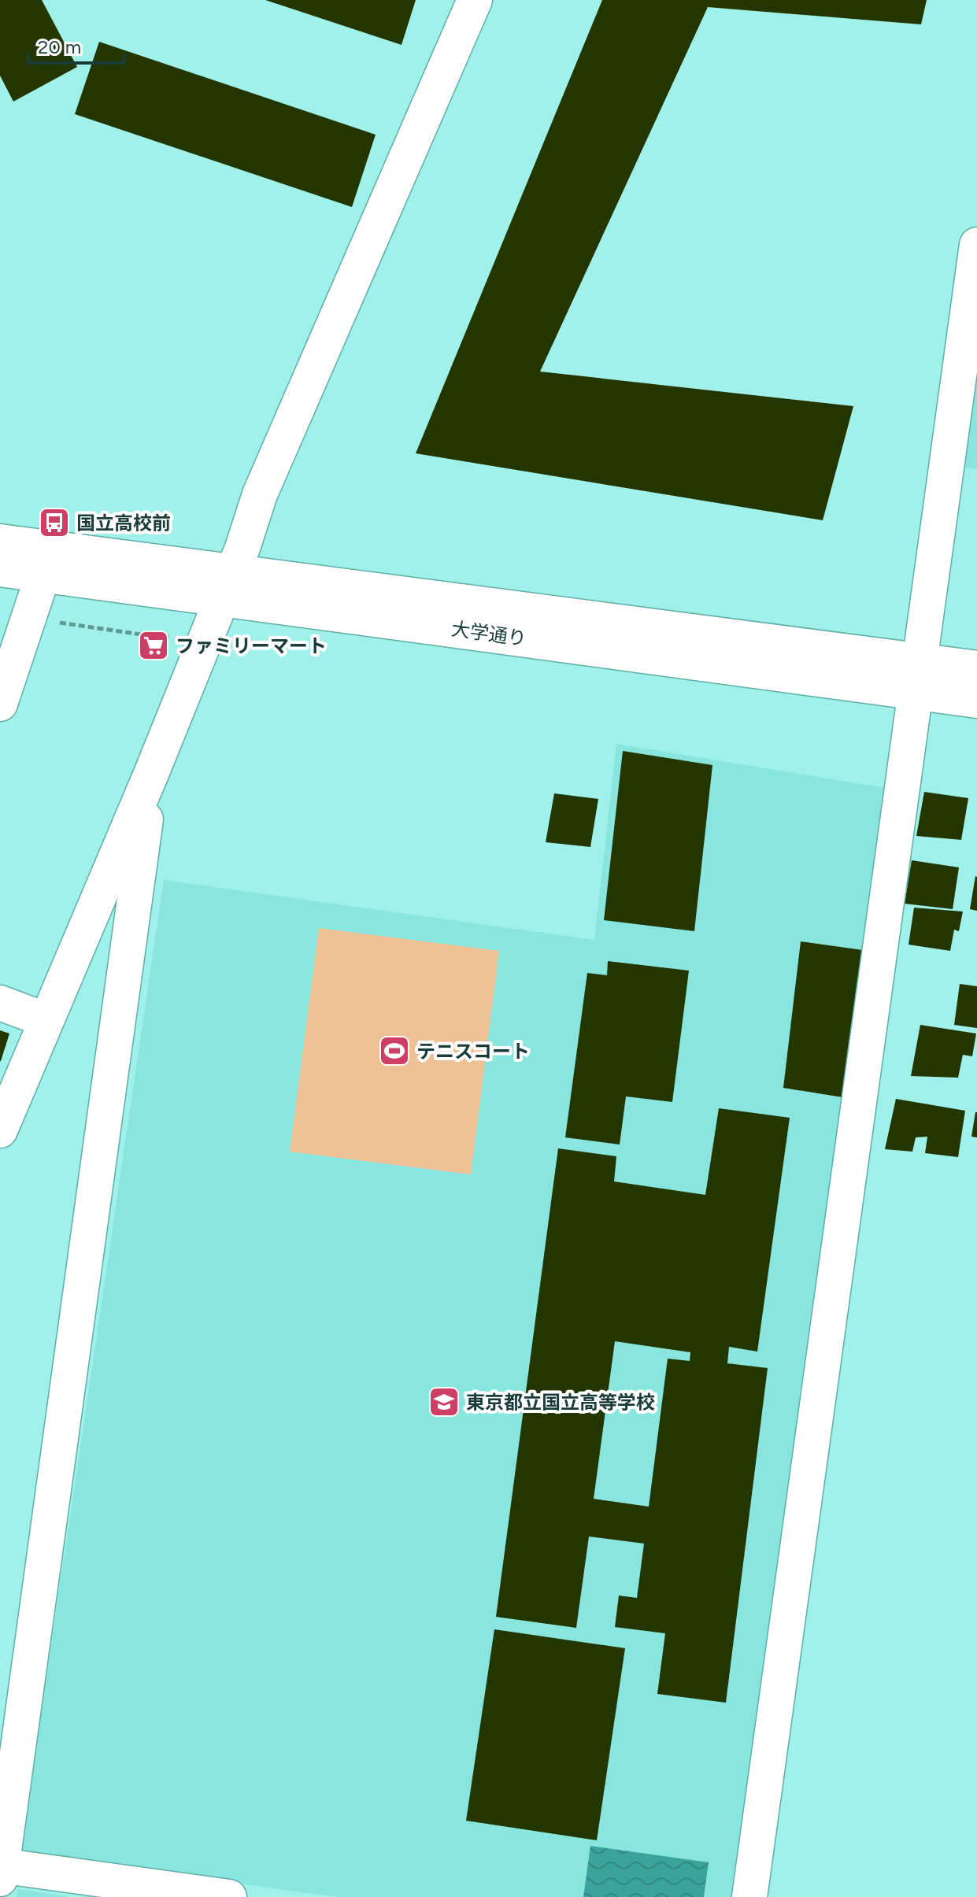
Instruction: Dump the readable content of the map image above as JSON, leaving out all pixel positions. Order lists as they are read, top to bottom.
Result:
{
  "streets": {
    "street": ["大学通り"]
  },
  "places": {
    "bus stop": ["国立高校前"],
    "supermarket": ["ファミリーマート"],
    "sports": ["テニスコート"],
    "school or university": ["東京都立国立高等学校"]
  },
  "scale_bar": "20 m"
}
